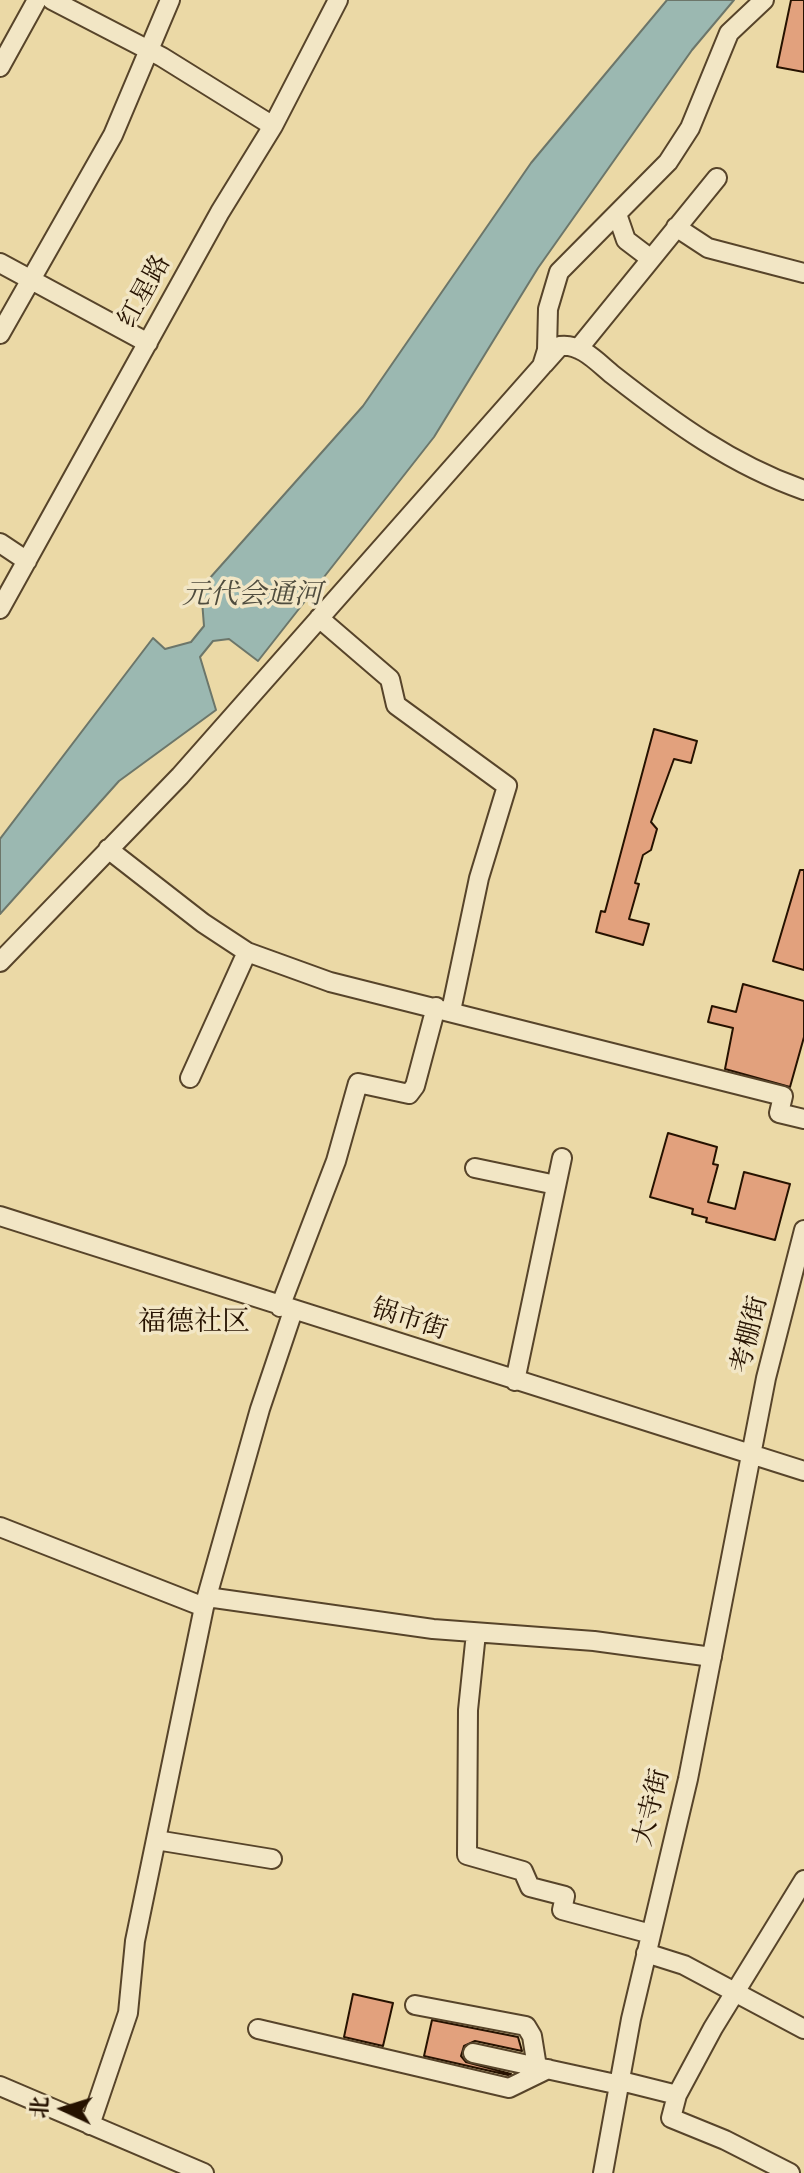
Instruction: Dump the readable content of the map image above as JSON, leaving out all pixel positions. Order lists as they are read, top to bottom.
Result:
{
  "streets": {
    "street": [
      "红星路",
      "锅市街",
      "考棚街",
      "大寺街"
    ]
  },
  "crossings": [
    ["锅市街", "考棚街"],
    ["锅市街", "大寺街"],
    ["考棚街", "大寺街"]
  ],
  "districts": ["福德社区"],
  "water": ["元代会通河"],
  "north": "left"
}
